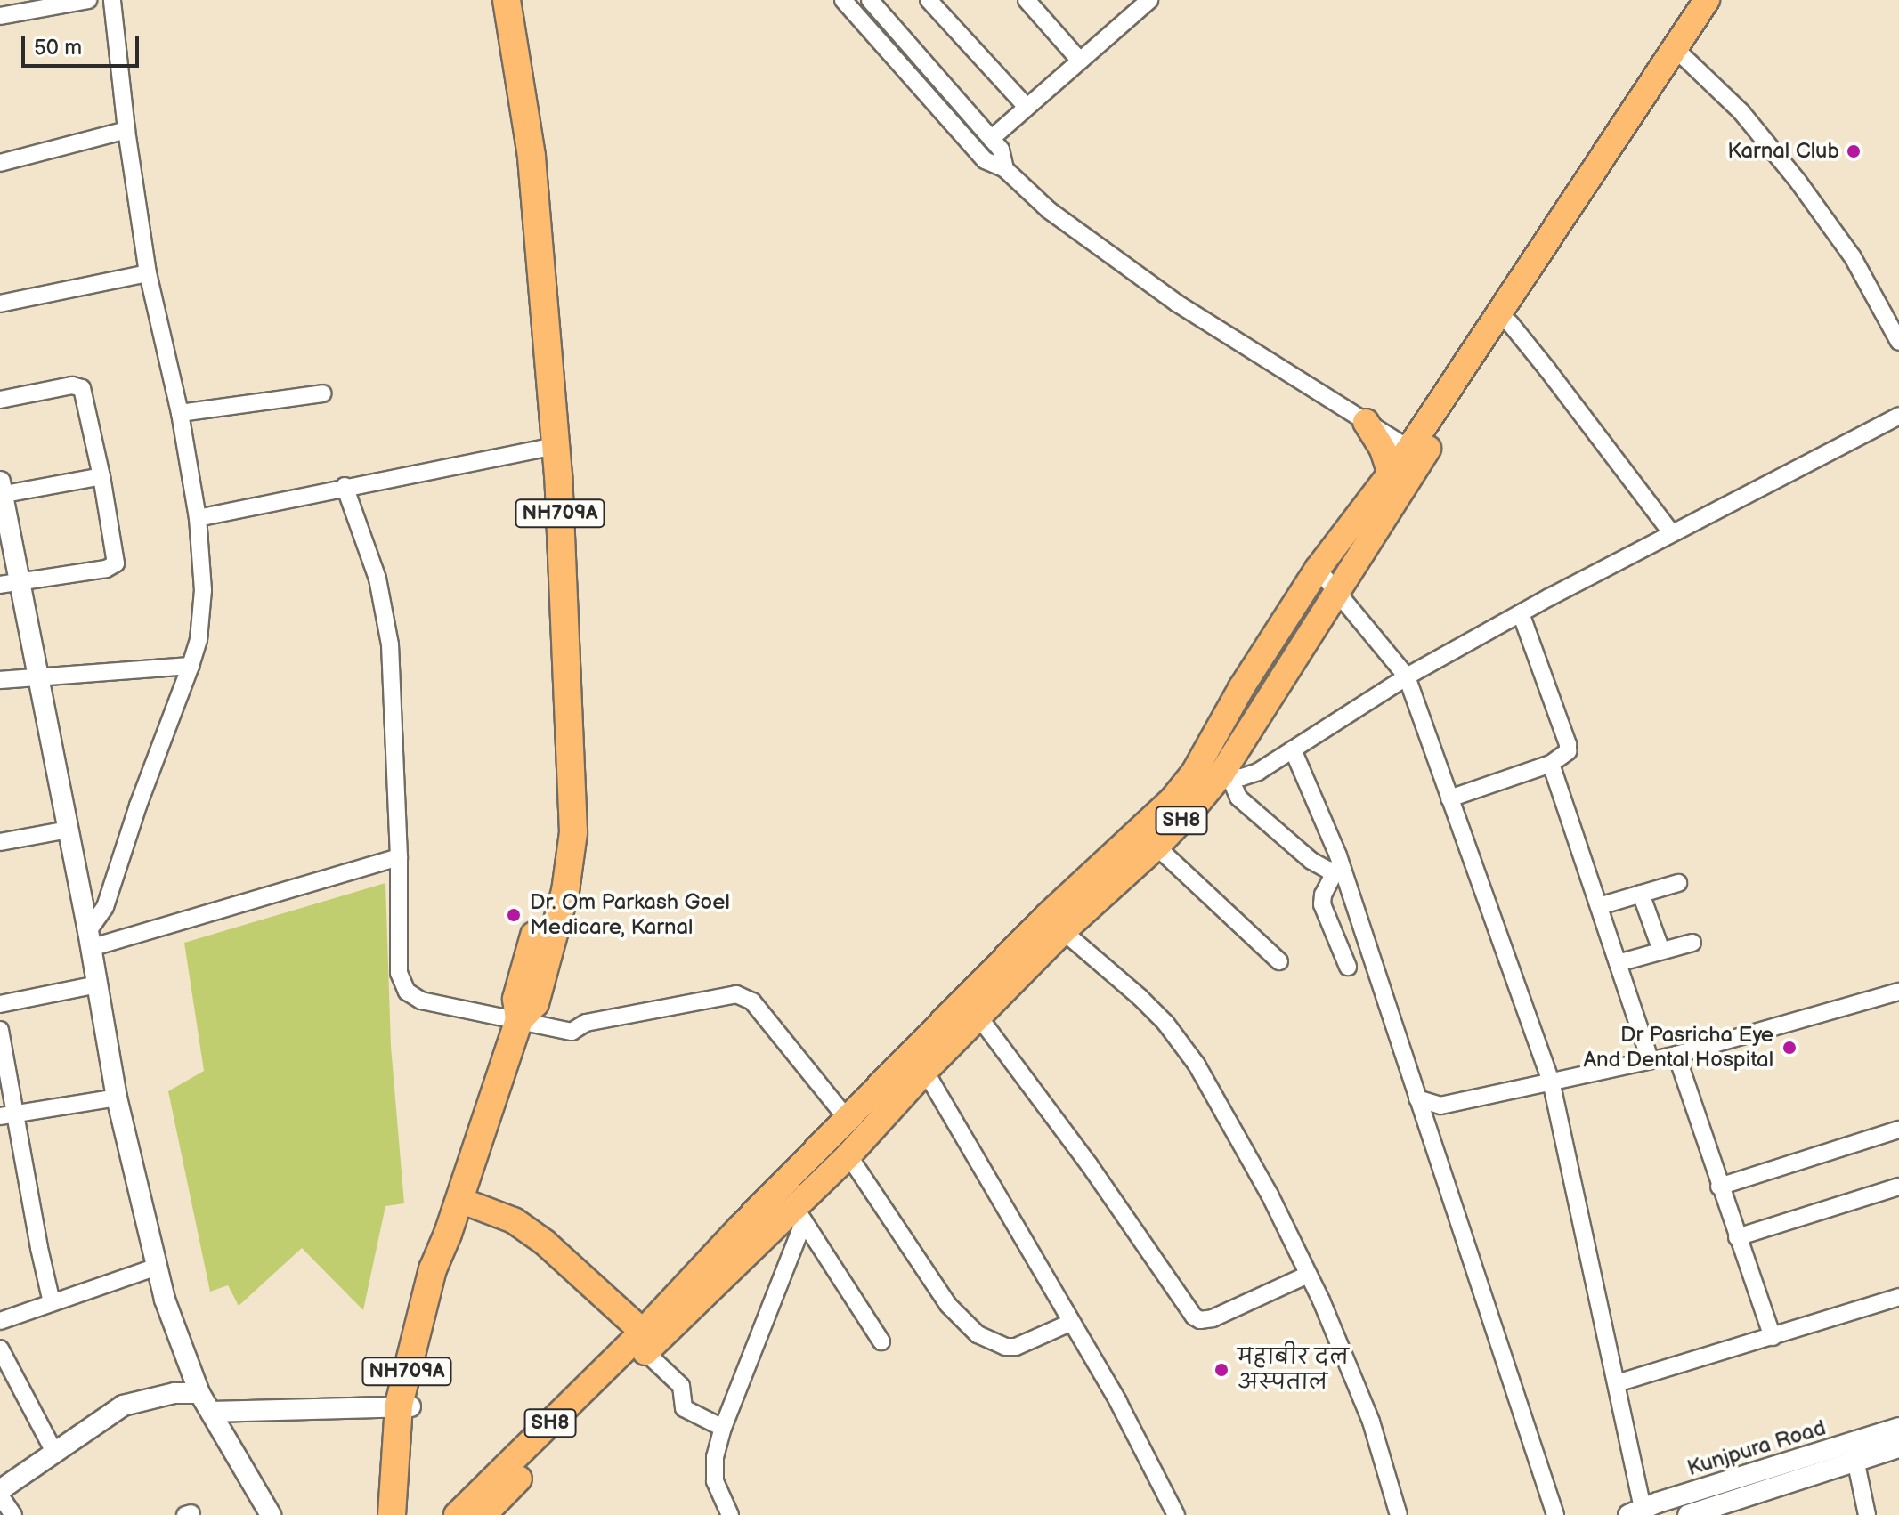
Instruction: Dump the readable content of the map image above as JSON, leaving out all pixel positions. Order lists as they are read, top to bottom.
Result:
{
  "streets": {
    "highway": ["NH709A"],
    "main road": ["SH8"],
    "street": ["Kunjpura Road"]
  },
  "places": [
    "Karnal Club",
    "Dr. Om Parkash Goel Medicare, Karnal",
    "Dr Pasricha Eye And Dental Hospital",
    "महाबीर दल अस्पताल"
  ],
  "scale_bar": "50 m"
}
